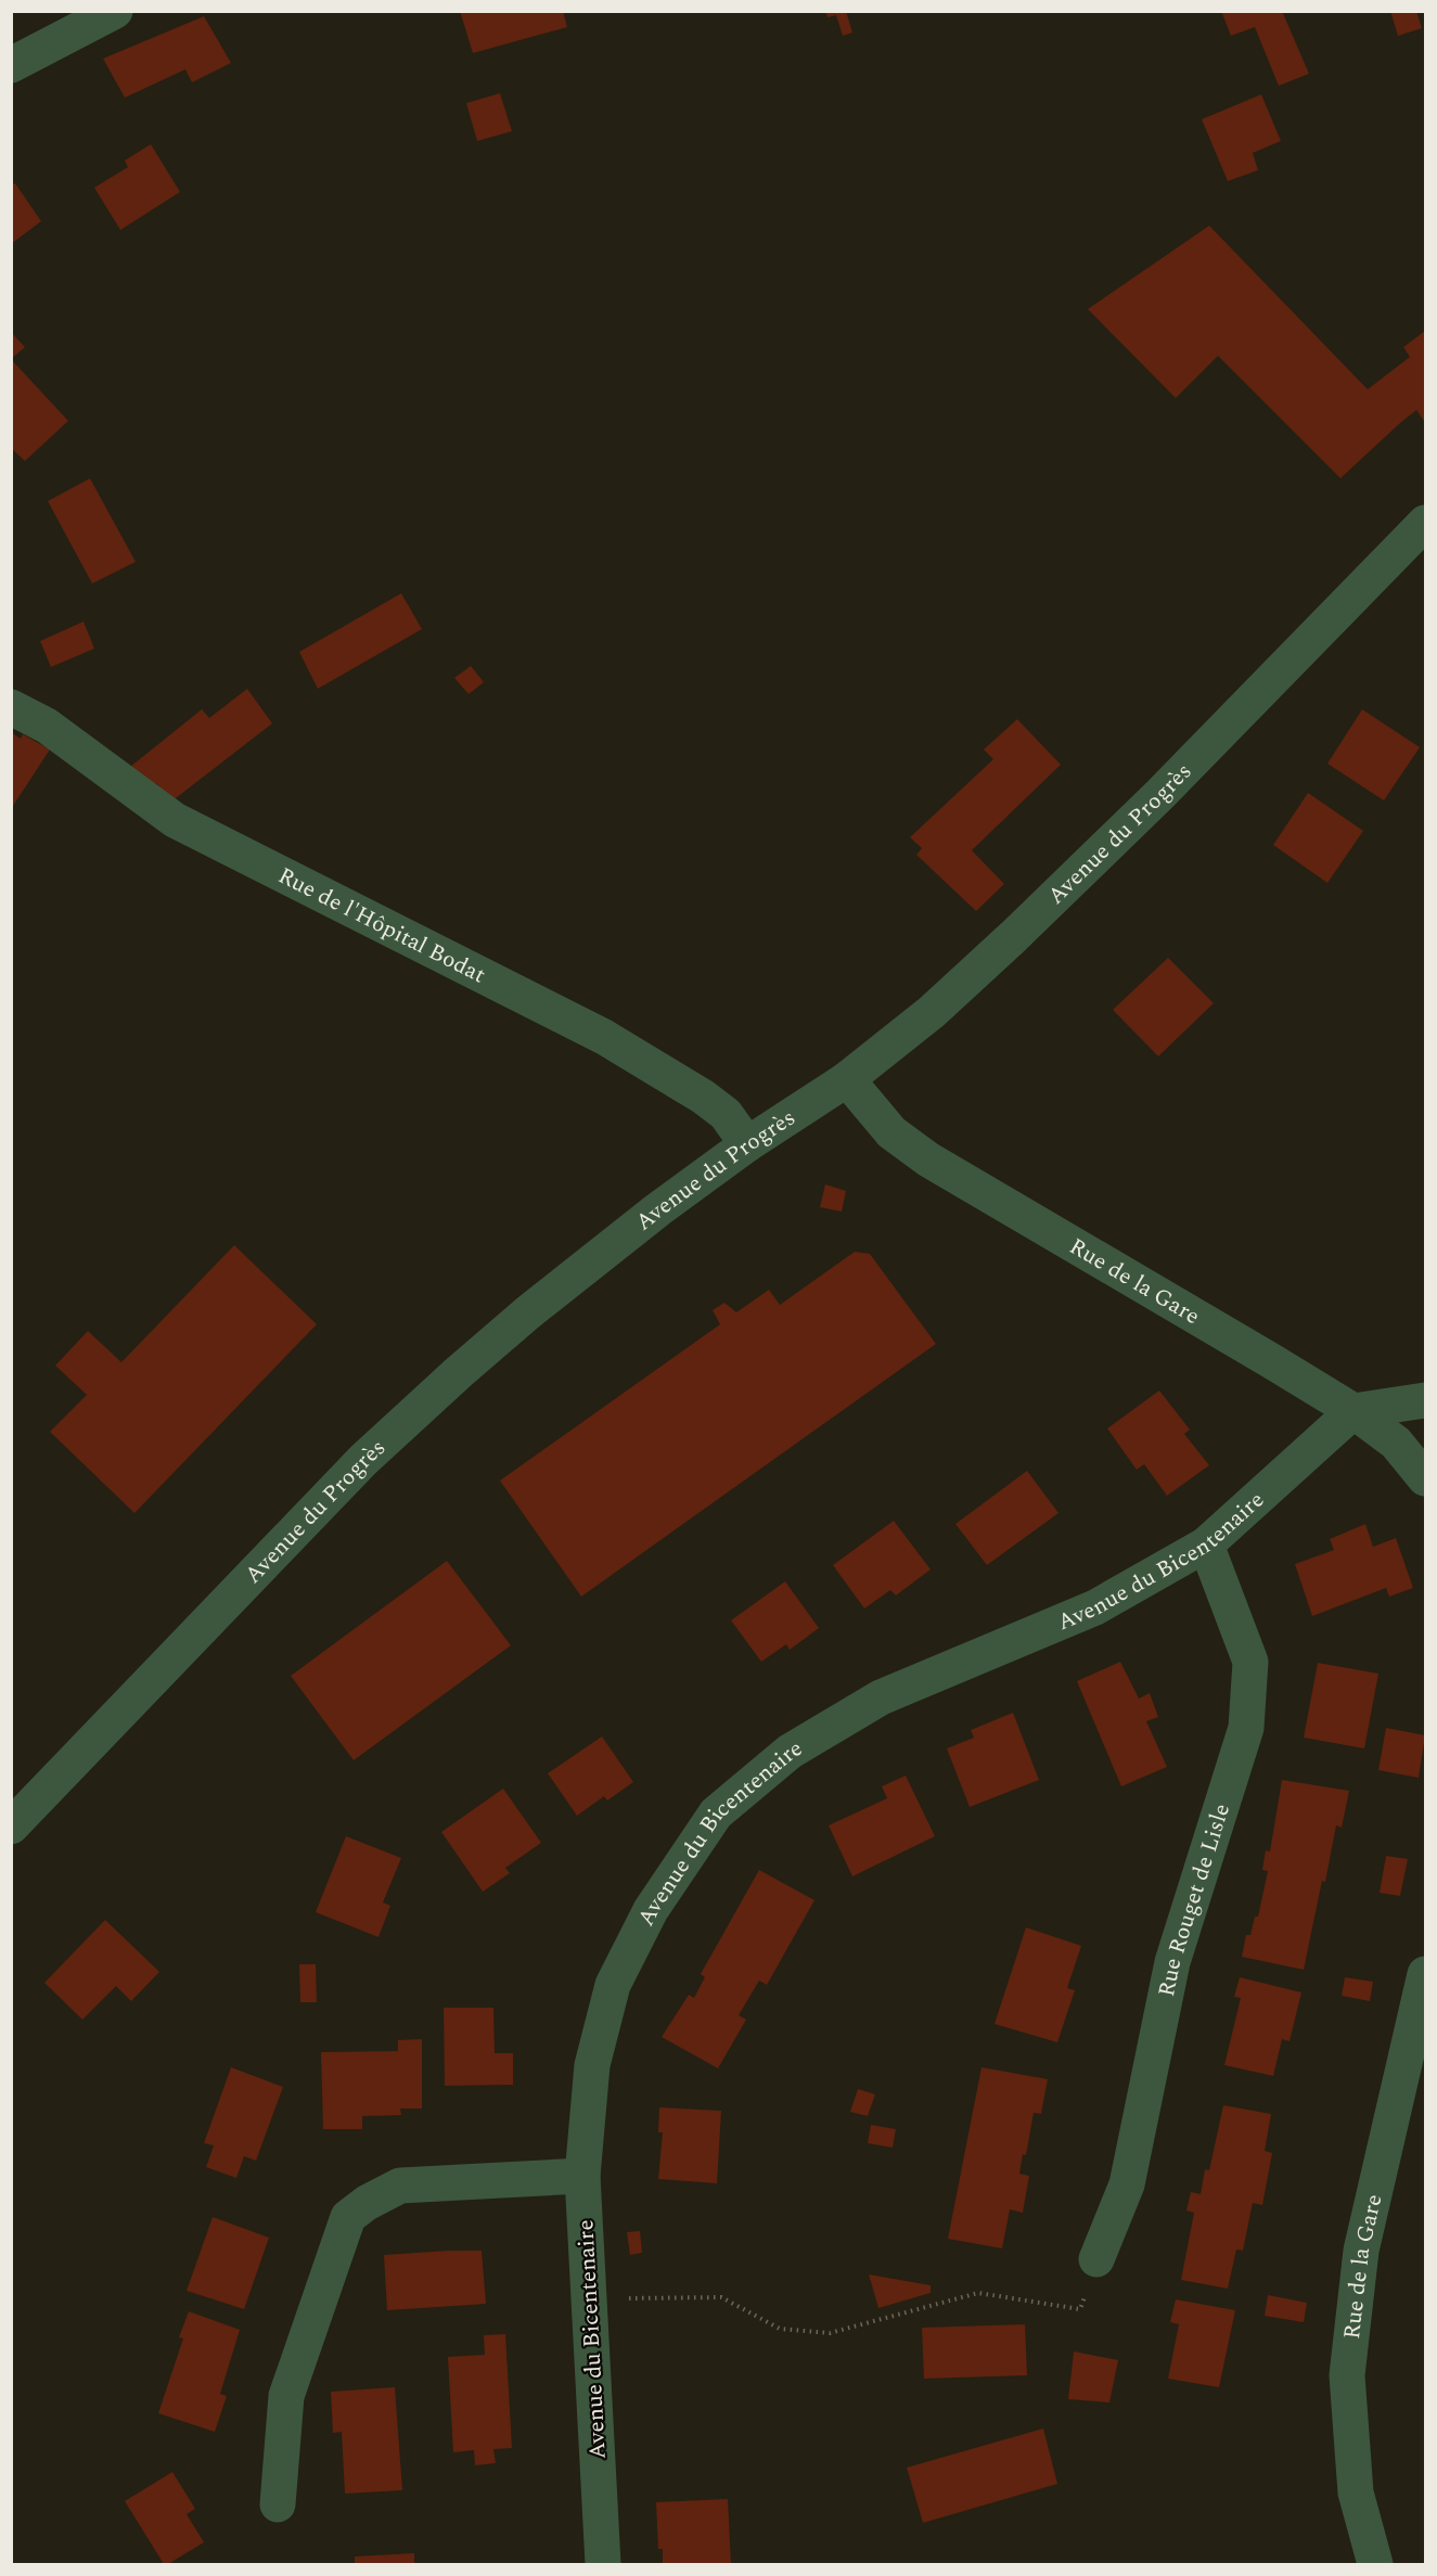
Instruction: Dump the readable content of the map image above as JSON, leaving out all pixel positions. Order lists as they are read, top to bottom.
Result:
{
  "streets": {
    "street": [
      "Avenue du Progrès",
      "Rue de l'Hôpital Bodat",
      "Rue de la Gare",
      "Avenue du Bicentenaire",
      "Rue Rouget de Lisle"
    ]
  },
  "crossings": [
    ["Avenue du Progrès", "Rue de l'Hôpital Bodat"],
    ["Avenue du Progrès", "Rue de la Gare"],
    ["Rue de la Gare", "Avenue du Bicentenaire"],
    ["Avenue du Bicentenaire", "Rue Rouget de Lisle"]
  ]
}
